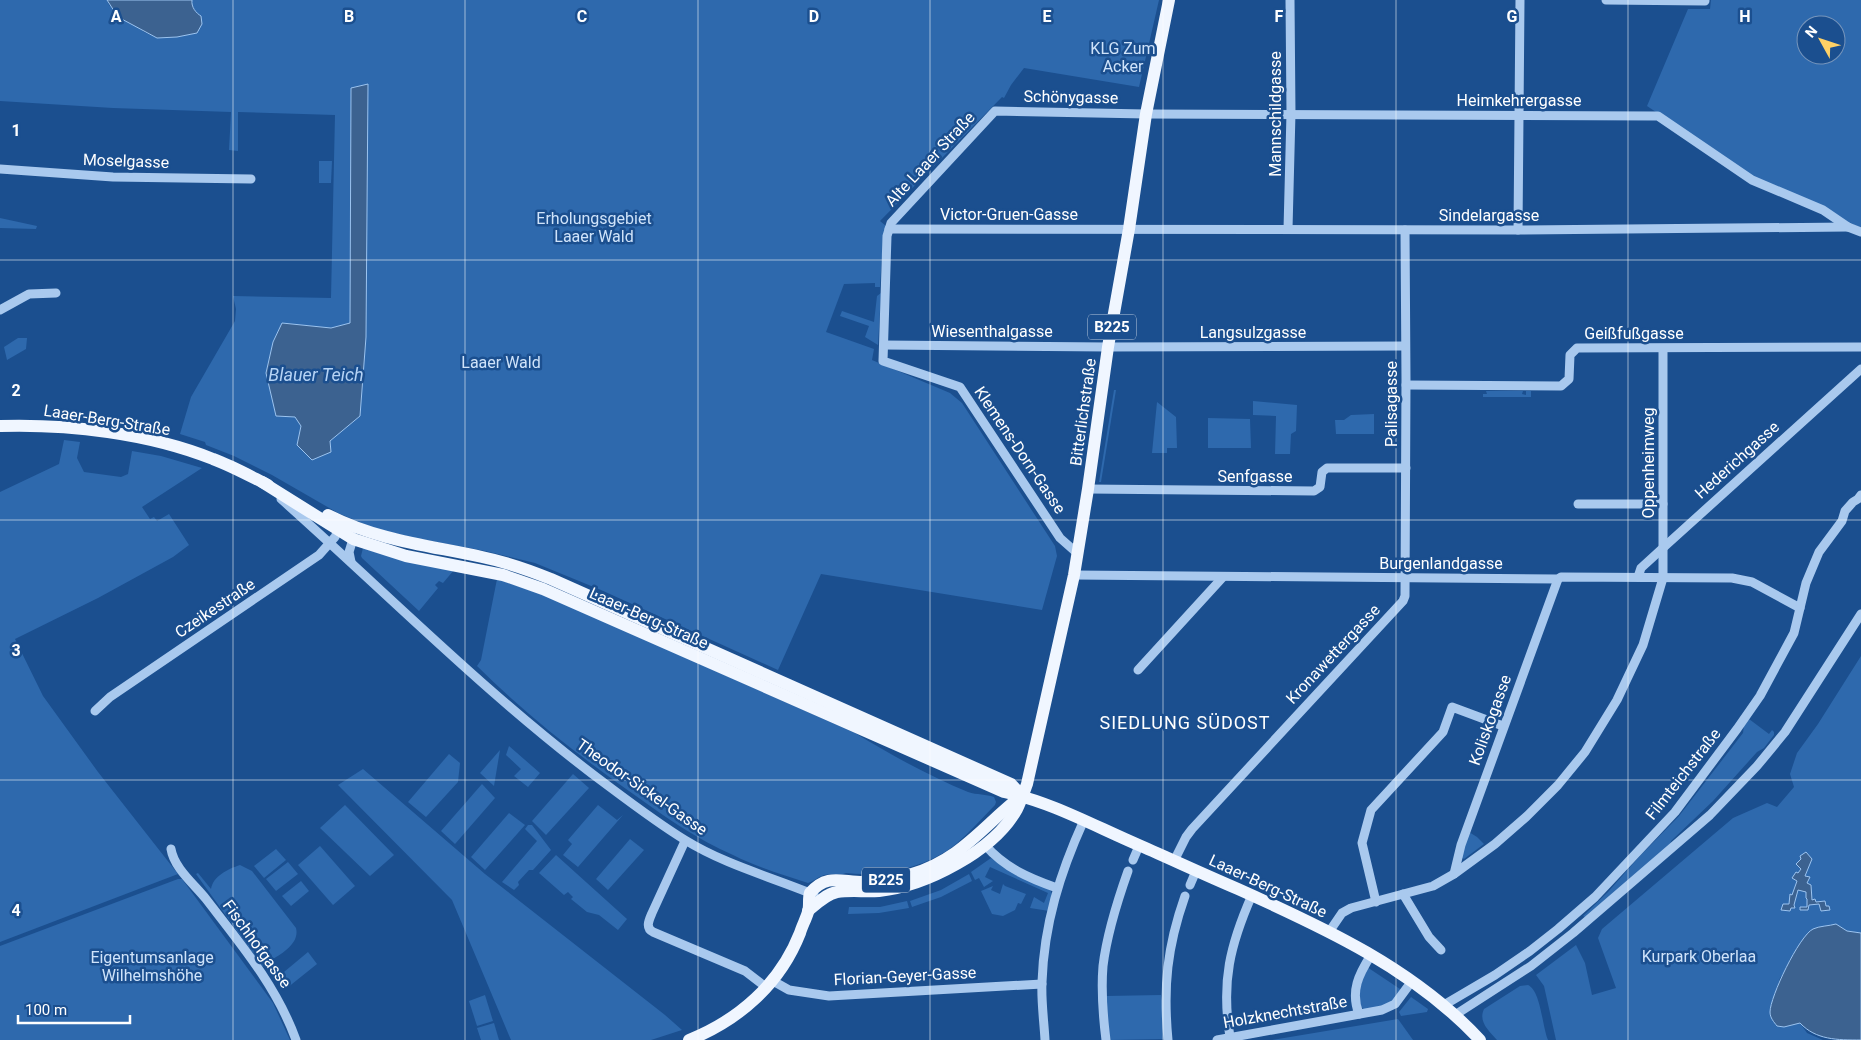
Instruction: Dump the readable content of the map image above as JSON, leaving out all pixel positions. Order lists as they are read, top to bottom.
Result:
{
  "streets": {
    "main road": ["B225", "Bitterlichstraße", "Laaer-Berg-Straße"],
    "street": [
      "Schönygasse",
      "Heimkehrergasse",
      "Mannschildgasse",
      "Alte Laaer Straße",
      "Moselgasse",
      "Victor-Gruen-Gasse",
      "Sindelargasse",
      "Wiesenthalgasse",
      "Langsulzgasse",
      "Geißfußgasse",
      "Palisagasse",
      "Klemens-Dorn-Gasse",
      "Hederichgasse",
      "Oppenheimweg",
      "Senfgasse",
      "Burgenlandgasse",
      "Czeikestraße",
      "Kronawettergasse",
      "Koliskogasse",
      "Filmteichstraße",
      "Theodor-Sickel-Gasse",
      "Fischhofgasse",
      "Florian-Geyer-Gasse",
      "Holzknechtstraße"
    ]
  },
  "crossings": [
    ["Schönygasse", "Heimkehrergasse"],
    ["Schönygasse", "Alte Laaer Straße"],
    ["Schönygasse", "Bitterlichstraße"],
    ["Heimkehrergasse", "Mannschildgasse"],
    ["Heimkehrergasse", "Sindelargasse"],
    ["Heimkehrergasse", "Bitterlichstraße"],
    ["Mannschildgasse", "Sindelargasse"],
    ["Alte Laaer Straße", "Victor-Gruen-Gasse"],
    ["Alte Laaer Straße", "Klemens-Dorn-Gasse"],
    ["Victor-Gruen-Gasse", "Sindelargasse"],
    ["Victor-Gruen-Gasse", "Bitterlichstraße"],
    ["Victor-Gruen-Gasse", "Klemens-Dorn-Gasse"],
    ["Sindelargasse", "Palisagasse"],
    ["Sindelargasse", "Bitterlichstraße"],
    ["B225", "Bitterlichstraße"],
    ["B225", "Laaer-Berg-Straße"],
    ["B225", "Theodor-Sickel-Gasse"],
    ["Wiesenthalgasse", "Langsulzgasse"],
    ["Wiesenthalgasse", "Bitterlichstraße"],
    ["Wiesenthalgasse", "Klemens-Dorn-Gasse"],
    ["Langsulzgasse", "Palisagasse"],
    ["Langsulzgasse", "Bitterlichstraße"],
    ["Geißfußgasse", "Palisagasse"],
    ["Geißfußgasse", "Oppenheimweg"],
    ["Palisagasse", "Senfgasse"],
    ["Palisagasse", "Burgenlandgasse"],
    ["Palisagasse", "Kronawettergasse"],
    ["Bitterlichstraße", "Laaer-Berg-Straße"],
    ["Bitterlichstraße", "Klemens-Dorn-Gasse"],
    ["Bitterlichstraße", "Senfgasse"],
    ["Bitterlichstraße", "Burgenlandgasse"],
    ["Laaer-Berg-Straße", "Oppenheimweg"],
    ["Laaer-Berg-Straße", "Czeikestraße"],
    ["Laaer-Berg-Straße", "Kronawettergasse"],
    ["Laaer-Berg-Straße", "Filmteichstraße"],
    ["Laaer-Berg-Straße", "Theodor-Sickel-Gasse"],
    ["Laaer-Berg-Straße", "Holzknechtstraße"],
    ["Hederichgasse", "Oppenheimweg"],
    ["Hederichgasse", "Burgenlandgasse"],
    ["Oppenheimweg", "Burgenlandgasse"],
    ["Oppenheimweg", "Koliskogasse"],
    ["Burgenlandgasse", "Kronawettergasse"],
    ["Burgenlandgasse", "Koliskogasse"],
    ["Burgenlandgasse", "Filmteichstraße"],
    ["Czeikestraße", "Theodor-Sickel-Gasse"],
    ["Theodor-Sickel-Gasse", "Florian-Geyer-Gasse"]
  ],
  "districts": ["SIEDLUNG SÜDOST"],
  "water": ["Blauer Teich"],
  "parks": [
    "KLG Zum Acker",
    "Erholungsgebiet Laaer Wald",
    "Laaer Wald",
    "Kurpark Oberlaa",
    "Eigentumsanlage Wilhelmshöhe"
  ],
  "scale_bar": "100 m",
  "north": "top left",
  "grid": {
    "columns": [
      "A",
      "B",
      "C",
      "D",
      "E",
      "F",
      "G",
      "H"
    ],
    "rows": [
      "1",
      "2",
      "3",
      "4"
    ]
  }
}
